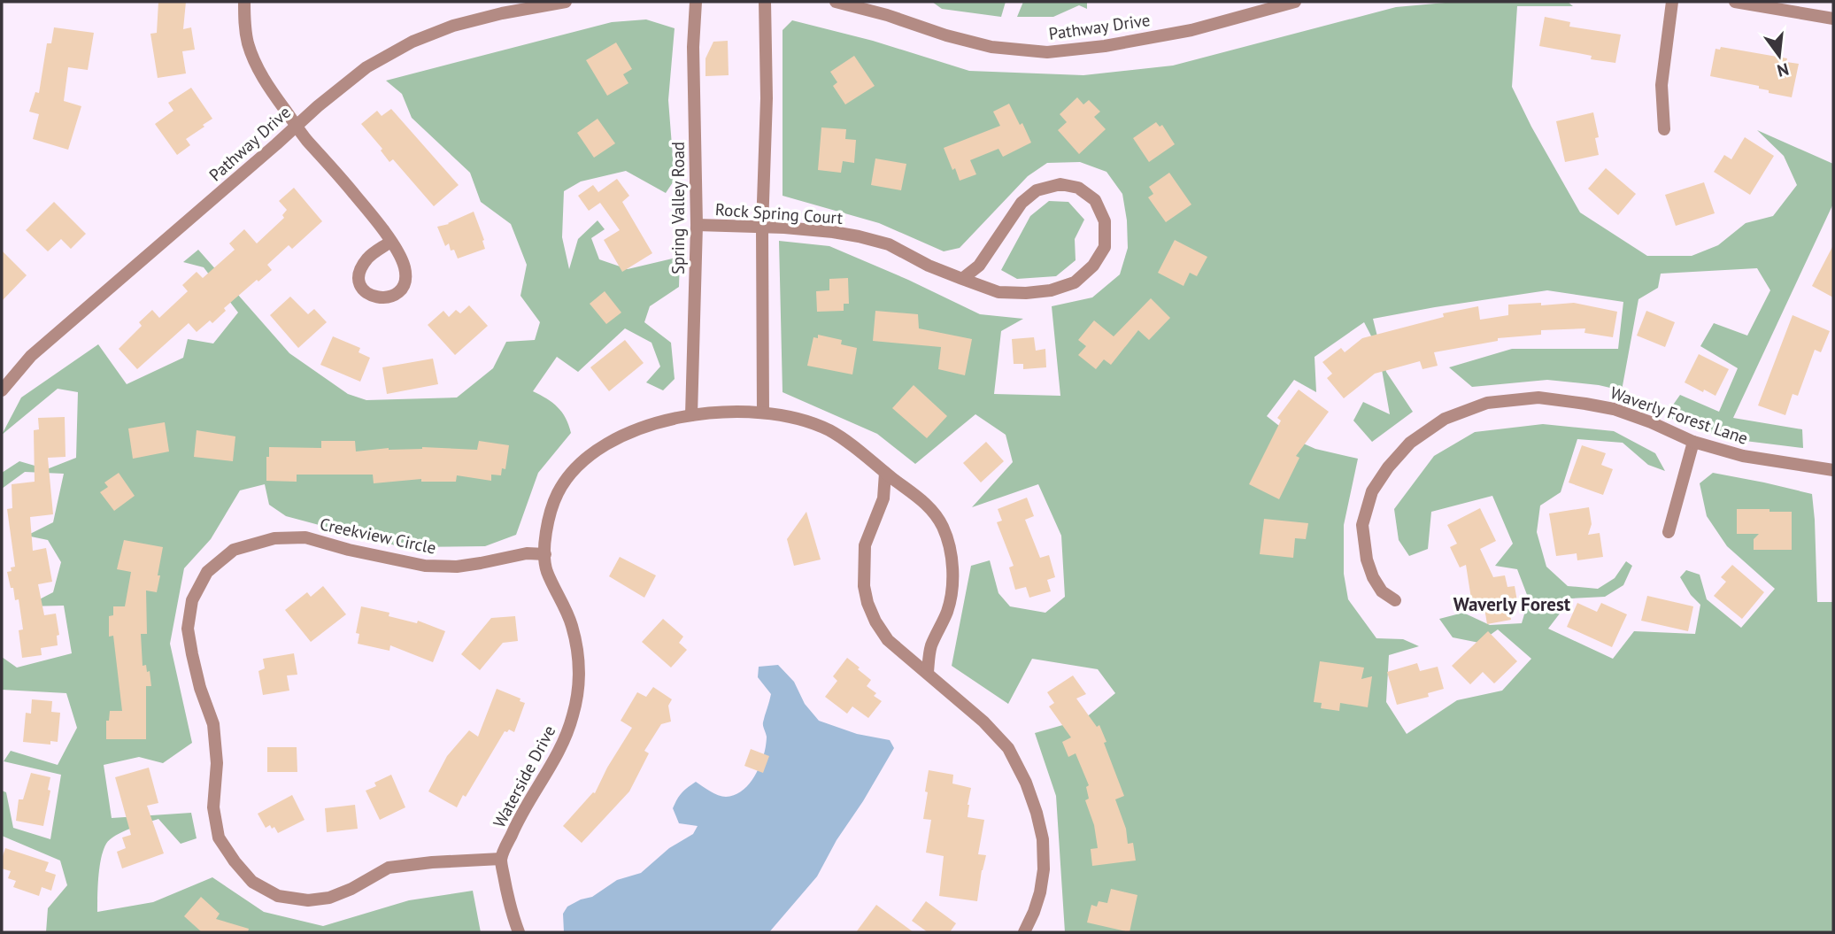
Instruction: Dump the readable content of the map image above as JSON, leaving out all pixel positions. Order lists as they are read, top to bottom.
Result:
{
  "streets": {
    "street": [
      "Pathway Drive",
      "Spring Valley Road",
      "Rock Spring Court",
      "Waverly Forest Lane",
      "Creekview Circle",
      "Waterside Drive"
    ]
  },
  "crossings": [
    ["Spring Valley Road", "Rock Spring Court"],
    ["Spring Valley Road", "Waterside Drive"],
    ["Creekview Circle", "Waterside Drive"]
  ],
  "districts": ["Waverly Forest"],
  "north": "bottom"
}
